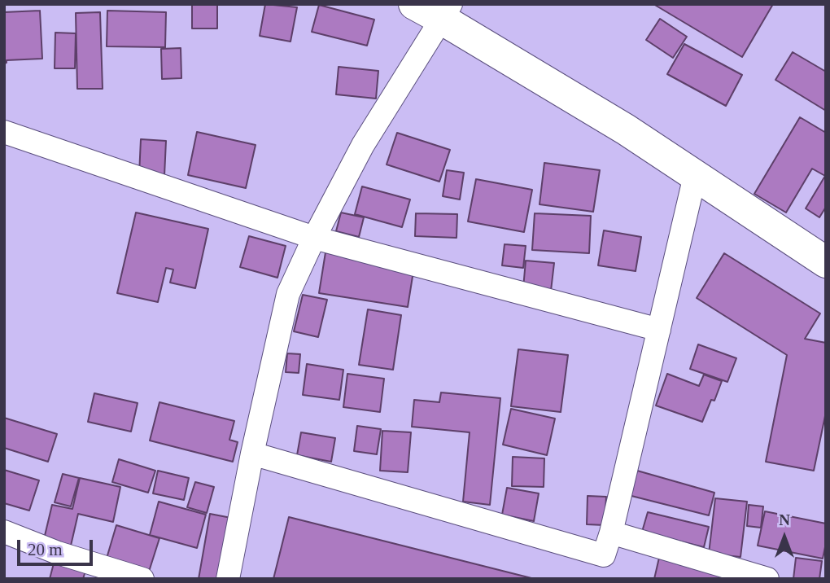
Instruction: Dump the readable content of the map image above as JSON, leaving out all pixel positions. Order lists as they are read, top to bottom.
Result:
{
  "scale_bar": "20 m",
  "north": "top"
}
